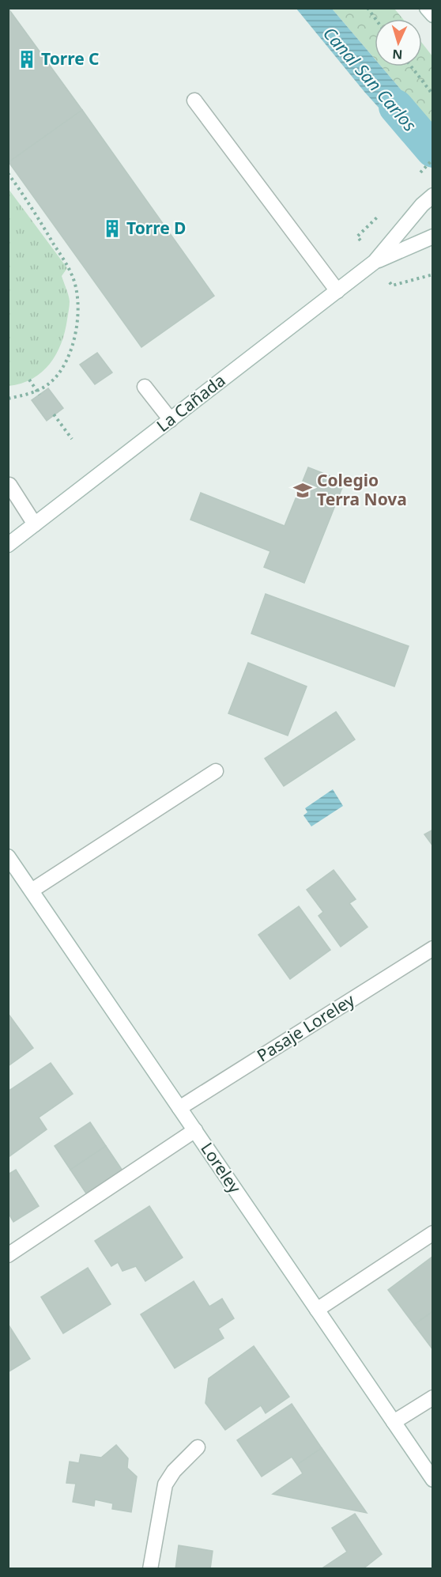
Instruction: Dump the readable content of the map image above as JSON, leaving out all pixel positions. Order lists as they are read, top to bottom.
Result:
{
  "streets": {
    "main road": ["La Cañada", "Pasaje Loreley", "Loreley"]
  },
  "crossings": [
    ["Pasaje Loreley", "Loreley"]
  ],
  "water": ["Canal San Carlos"],
  "places": {
    "building": ["Torre C", "Torre D"],
    "school or university": ["Colegio Terra Nova"]
  },
  "north": "bottom"
}
